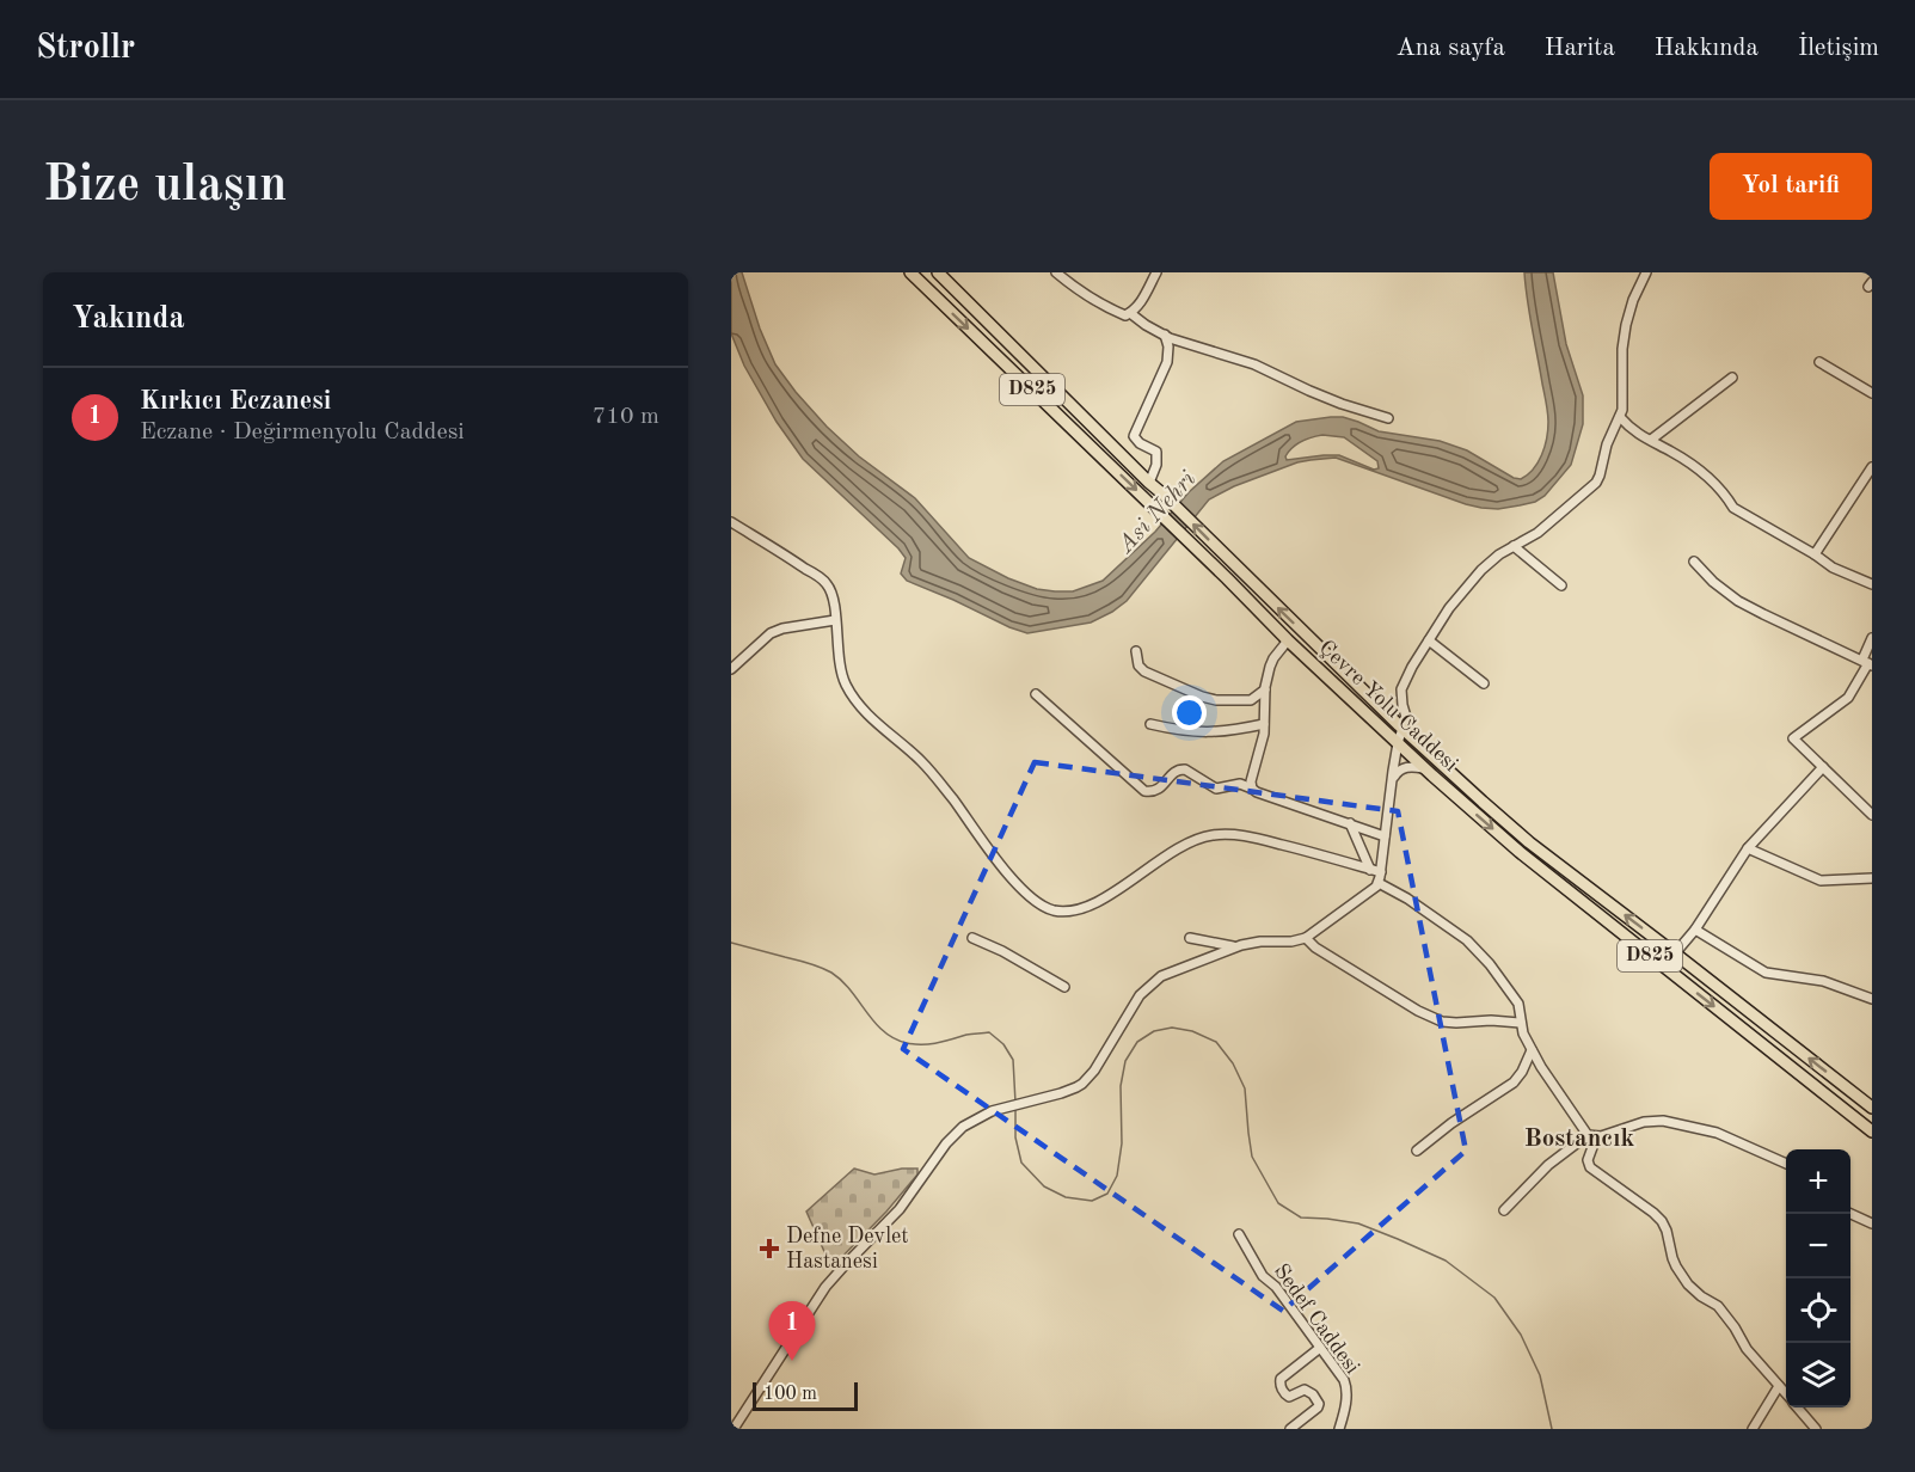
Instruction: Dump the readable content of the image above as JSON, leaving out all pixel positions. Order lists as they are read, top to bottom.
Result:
{
  "streets": {
    "highway": ["D825", "Çevre Yolu Caddesi"],
    "street": ["Sedef Caddesi"]
  },
  "districts": ["Bostancık"],
  "water": ["Asi Nehri"],
  "places": {
    "health": ["Defne Devlet Hastanesi"]
  },
  "scale_bar": "100 m",
  "page": {
    "header": "Strollr",
    "nav": [
      "Ana sayfa",
      "Harita",
      "Hakkında",
      "İletişim"
    ],
    "buttons": "Yol tarifi",
    "title": "Bize ulaşın",
    "heading": "Yakında",
    "list": [
      {
        "mark": "1",
        "name": "Kırkıcı Eczanesi",
        "note": "Eczane · Değirmenyolu Caddesi",
        "value": "710 m"
      }
    ],
    "map_buttons": ["+", "−"],
    "pins": "1",
    "scale": "100 m"
  }
}
